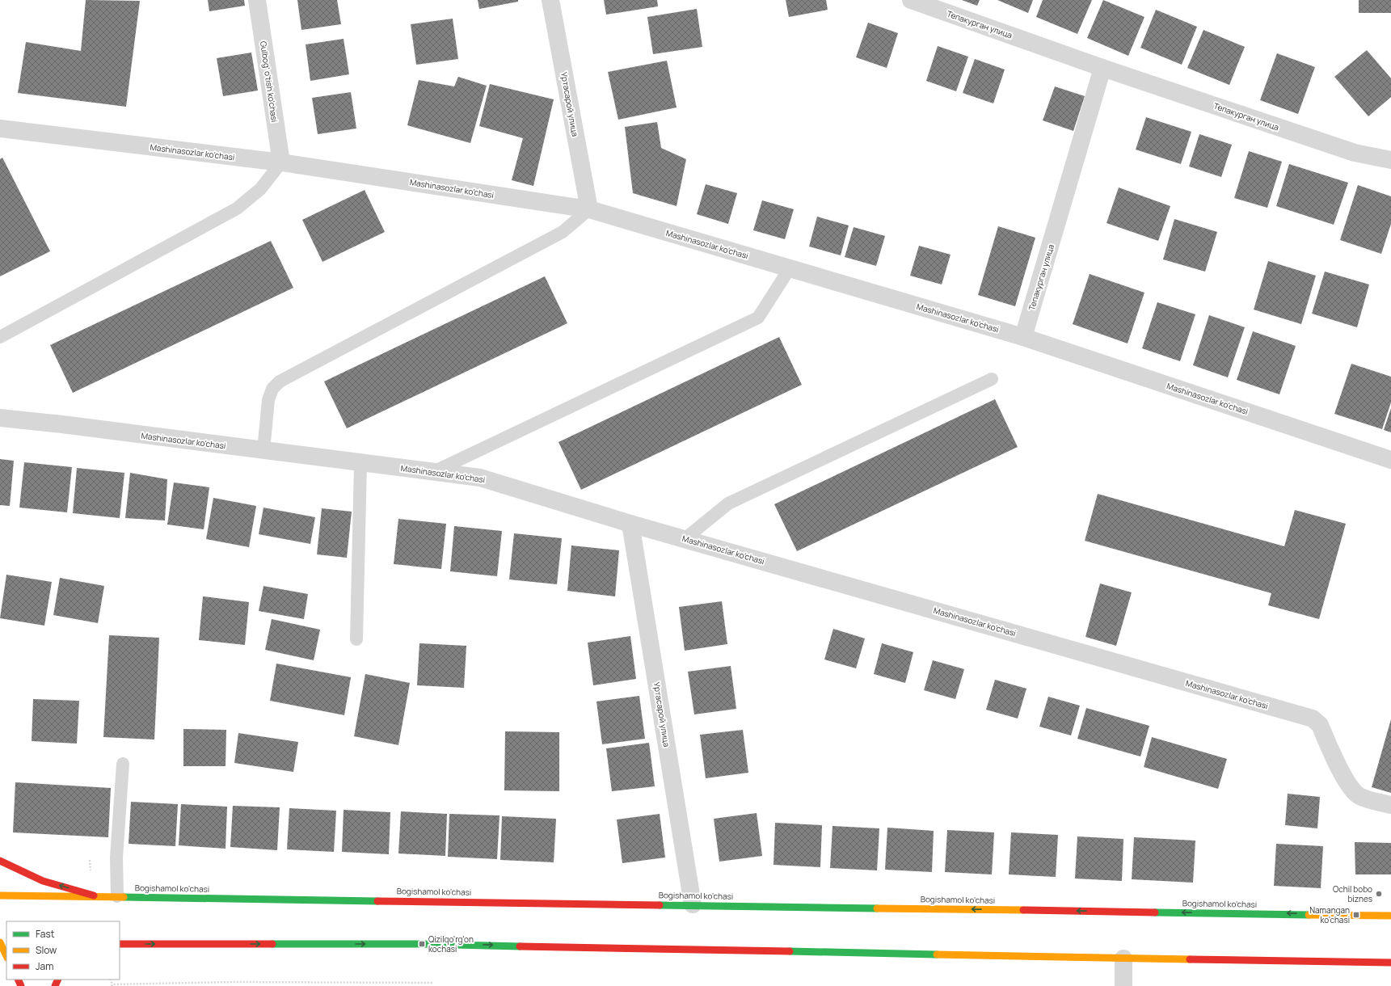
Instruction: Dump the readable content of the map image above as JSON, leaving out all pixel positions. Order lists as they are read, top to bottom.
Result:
{
  "streets": {
    "main road": ["Bogishamol ko'chasi"],
    "street": [
      "Тепакурган улица",
      "Gulbog' o'tish ko'chasi",
      "Уртасарой улица",
      "Mashinasozlar ko'chasi"
    ]
  },
  "crossings": [
    ["Тепакурган улица", "Mashinasozlar ko'chasi"],
    ["Gulbog' o'tish ko'chasi", "Mashinasozlar ko'chasi"],
    ["Уртасарой улица", "Mashinasozlar ko'chasi"],
    ["Уртасарой улица", "Bogishamol ko'chasi"]
  ],
  "places": {
    "other": ["Ochil bobo biznes"],
    "transit": ["Namangan ko'chasi", "Qizilqo'rg'on kochasi"]
  },
  "legend": ["Fast", "Slow", "Jam"]
}
